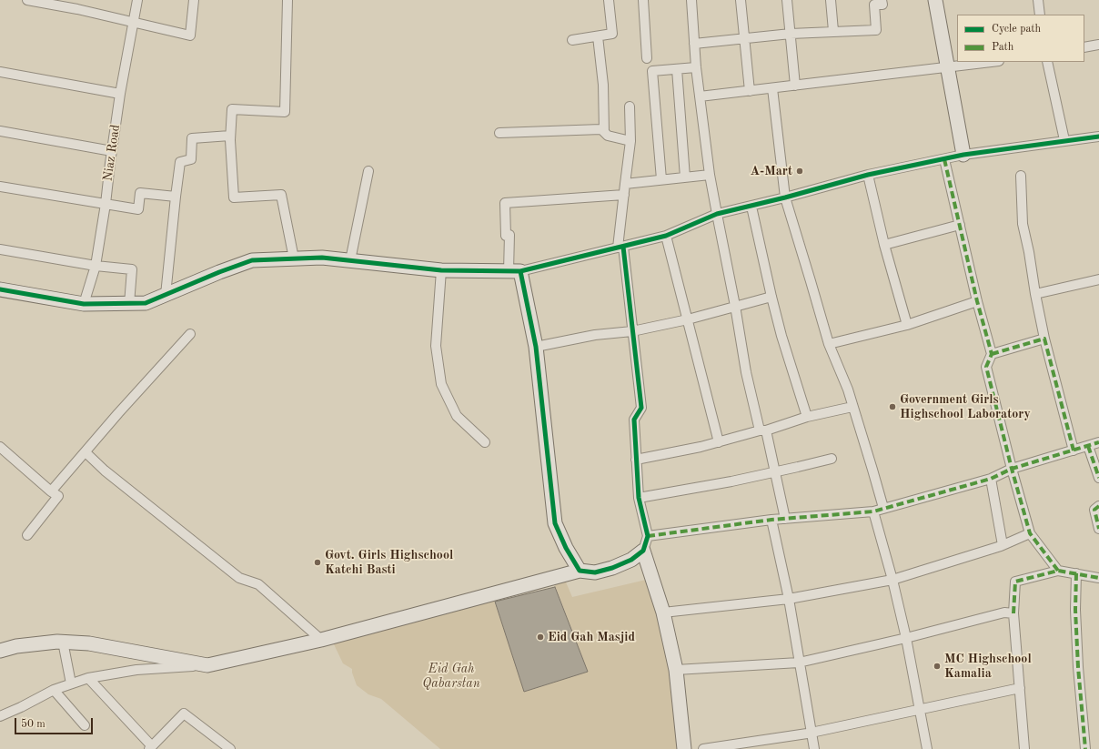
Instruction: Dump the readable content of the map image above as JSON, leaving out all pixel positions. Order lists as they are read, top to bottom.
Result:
{
  "streets": {
    "street": ["Niaz Road"]
  },
  "parks": ["Eid Gah Qabarstan"],
  "places": [
    "A-Mart",
    "Government Girls Highschool Laboratory",
    "Govt. Girls Highschool Katchi Basti",
    "Eid Gah Masjid",
    "MC Highschool Kamalia"
  ],
  "legend": ["Cycle path", "Path"],
  "scale_bar": "50 m"
}
